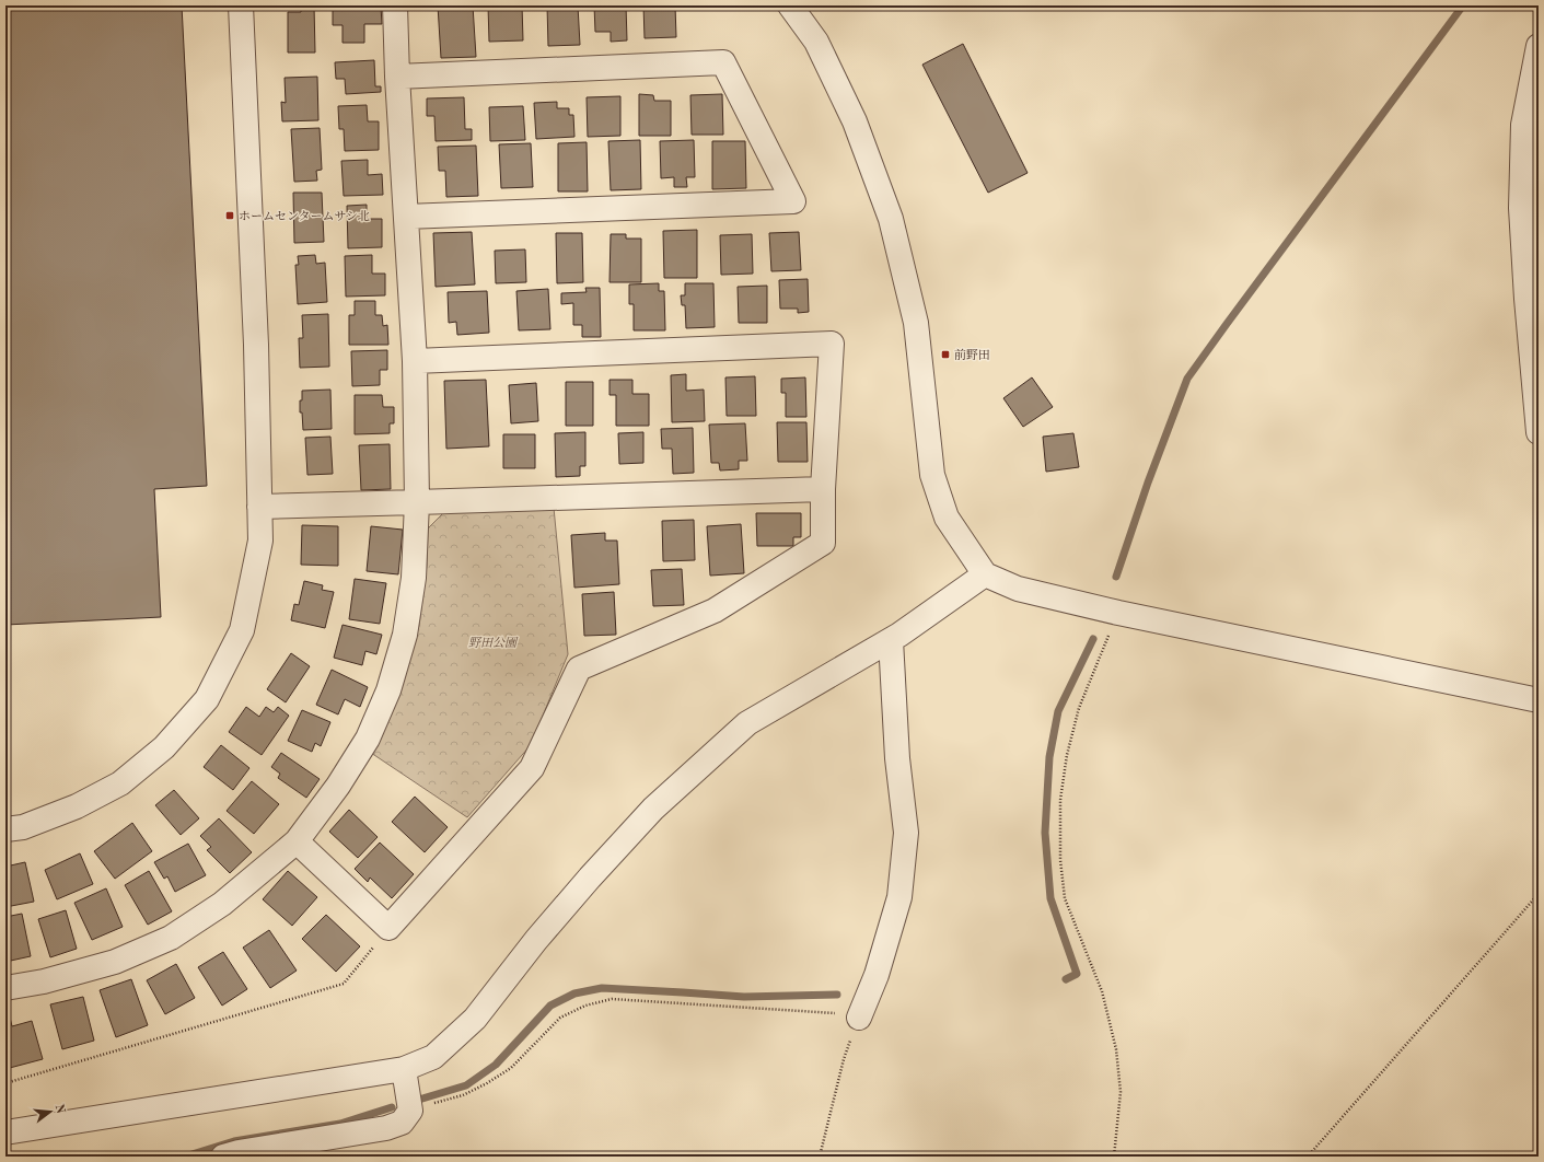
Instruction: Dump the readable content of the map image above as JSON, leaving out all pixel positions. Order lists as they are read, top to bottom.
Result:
{
  "parks": ["野田公園"],
  "places": {
    "transit": ["ホームセンタームサシ北", "前野田"]
  },
  "north": "right"
}
